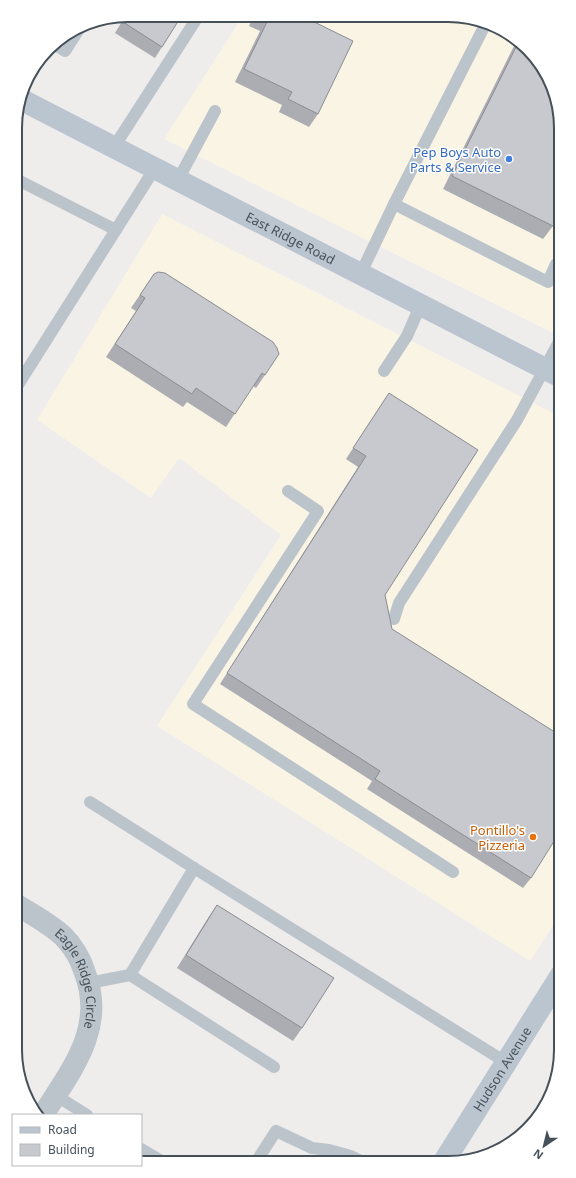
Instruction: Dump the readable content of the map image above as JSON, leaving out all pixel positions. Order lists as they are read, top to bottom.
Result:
{
  "streets": {
    "main road": ["East Ridge Road", "Hudson Avenue"],
    "street": ["Eagle Ridge Circle"]
  },
  "places": ["Pep Boys Auto Parts & Service", "Pontillo's Pizzeria"],
  "legend": ["Road", "Building"],
  "north": "bottom left"
}
